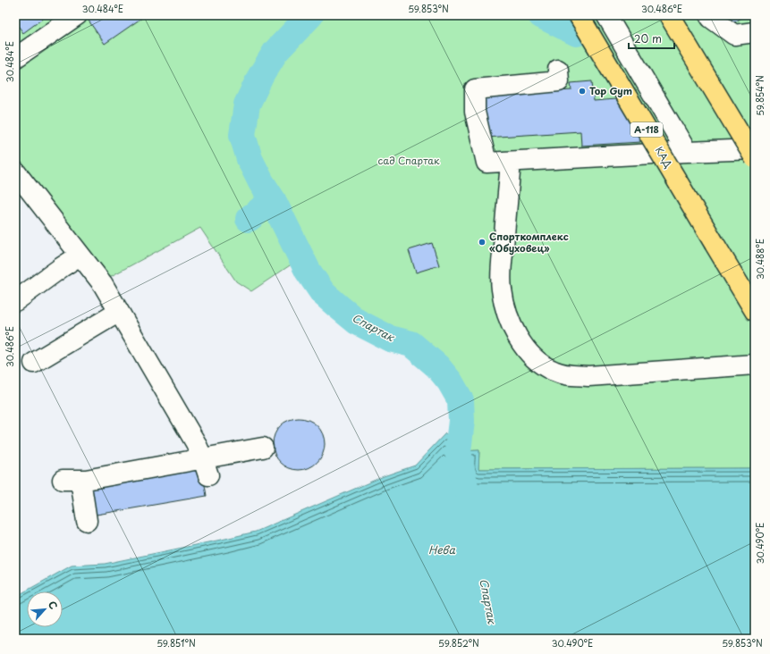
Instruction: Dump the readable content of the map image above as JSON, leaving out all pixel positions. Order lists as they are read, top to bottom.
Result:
{
  "streets": {
    "highway": ["А-118", "КАД"]
  },
  "water": ["Спартак", "Нева"],
  "parks": ["сад Спартак"],
  "places": ["Top Gym", "Спорткомплекс «Обуховец»"],
  "scale_bar": "20 m",
  "north": "top right",
  "coordinates": [
    "30.484°E",
    "59.853°N",
    "30.486°E",
    "59.854°N",
    "30.488°E",
    "30.490°E",
    "59.851°N",
    "59.852°N"
  ]
}
